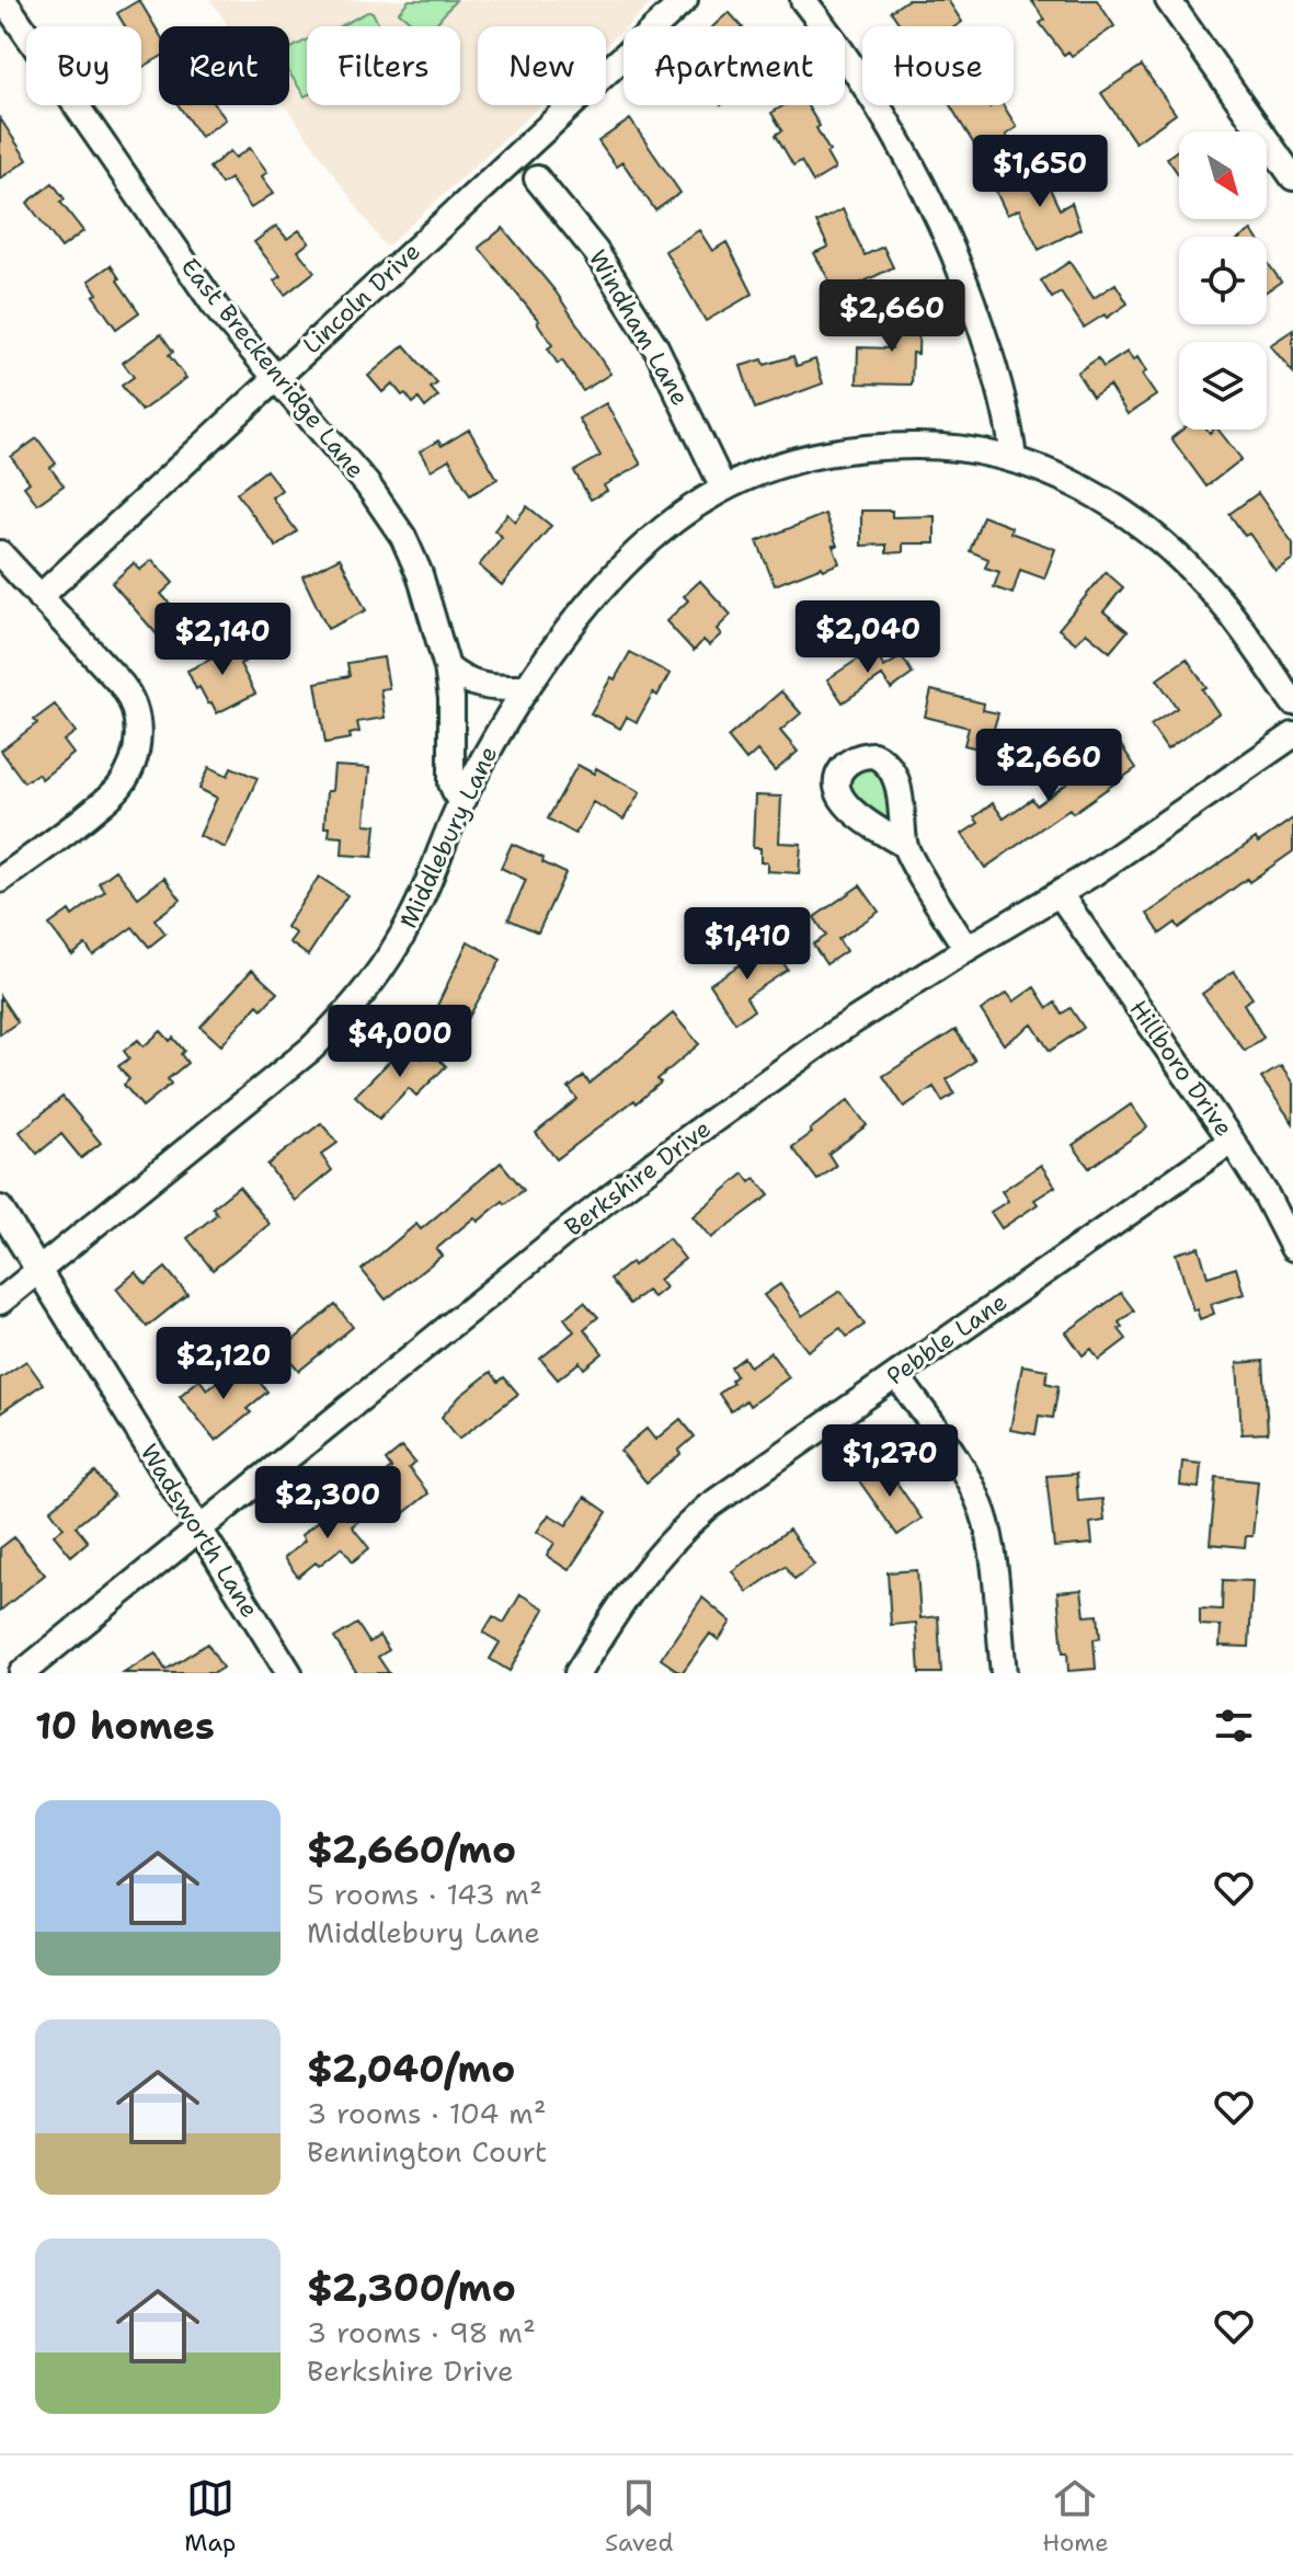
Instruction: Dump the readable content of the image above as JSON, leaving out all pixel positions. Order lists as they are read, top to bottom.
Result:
{
  "streets": {
    "street": [
      "Lincoln Drive",
      "Windham Lane",
      "East Breckenridge Lane",
      "Middlebury Lane",
      "Hillboro Drive",
      "Berkshire Drive",
      "Pebble Lane",
      "Wadsworth Lane"
    ]
  },
  "crossings": [
    ["Lincoln Drive", "East Breckenridge Lane"],
    ["Windham Lane", "Middlebury Lane"],
    ["East Breckenridge Lane", "Middlebury Lane"],
    ["Middlebury Lane", "Wadsworth Lane"],
    ["Hillboro Drive", "Berkshire Drive"],
    ["Hillboro Drive", "Pebble Lane"],
    ["Berkshire Drive", "Wadsworth Lane"]
  ],
  "north": "bottom right",
  "page": {
    "chip": [
      "Buy",
      "Rent",
      "Filters",
      "New",
      "Apartment",
      "House"
    ],
    "price": [
      "$1,650",
      "$2,660",
      "$2,040",
      "$2,140",
      "$2,660",
      "$1,410",
      "$4,000",
      "$2,120",
      "$1,270",
      "$2,300"
    ],
    "heading": "10 homes",
    "list": [
      {
        "name": "$2,660/mo",
        "note": "5 rooms · 143 m² · Middlebury Lane"
      },
      {
        "name": "$2,040/mo",
        "note": "3 rooms · 104 m² · Bennington Court"
      },
      {
        "name": "$2,300/mo",
        "note": "3 rooms · 98 m² · Berkshire Drive"
      }
    ],
    "tabs": ["Map", "Saved", "Home"]
  }
}
